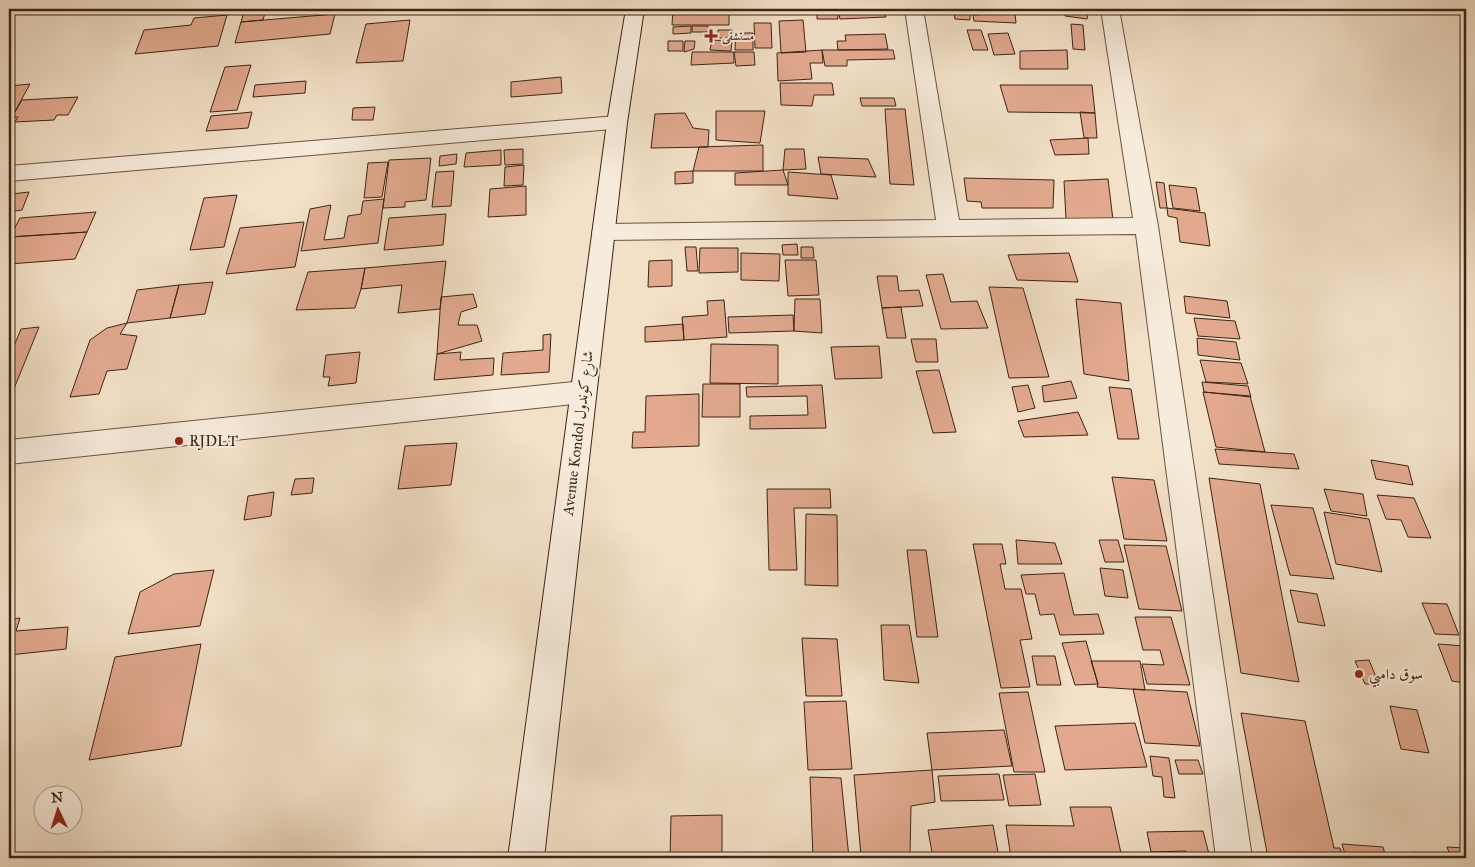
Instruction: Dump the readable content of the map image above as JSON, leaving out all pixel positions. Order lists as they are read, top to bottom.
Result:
{
  "streets": {
    "street": ["Avenue Kondol شارع كوندول"]
  },
  "places": {
    "health": ["مستشفى"],
    "other": ["RJDLT", "سوق دامبي"]
  },
  "north": "top"
}
